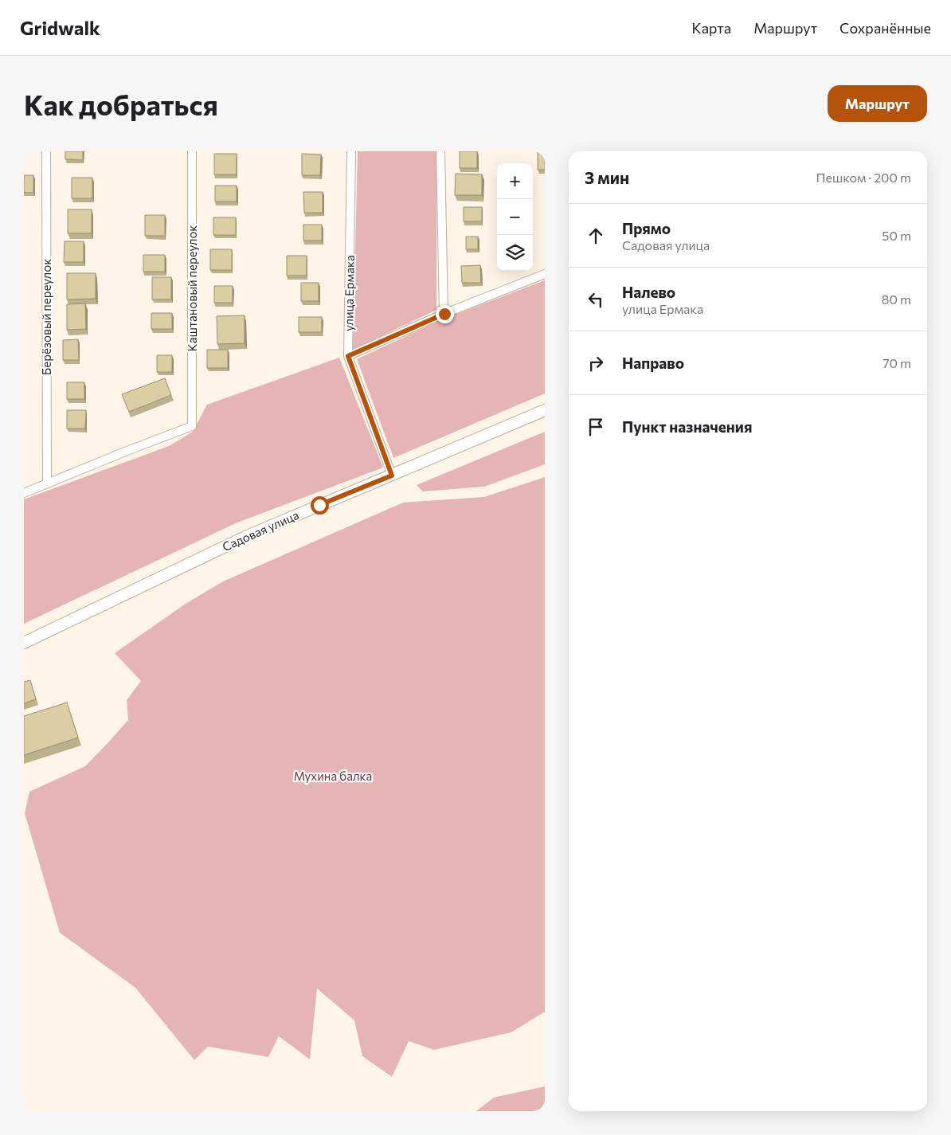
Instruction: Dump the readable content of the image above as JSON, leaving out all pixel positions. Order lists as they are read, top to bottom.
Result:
{
  "streets": {
    "main road": ["Садовая улица"],
    "street": ["Каштановый переулок", "улица Ермака", "Берёзовый переулок"]
  },
  "crossings": [
    ["Каштановый переулок", "Берёзовый переулок"],
    ["улица Ермака", "Садовая улица"]
  ],
  "parks": ["Мухина балка"],
  "page": {
    "header": "Gridwalk",
    "nav": ["Карта", "Маршрут", "Сохранённые"],
    "buttons": "Маршрут",
    "title": "Как добраться",
    "heading": ["3 мин", "Пешком · 200 m"],
    "map_buttons": ["+", "−"],
    "list": [
      ["Прямо", "Садовая улица", "50 m"],
      ["Налево", "улица Ермака", "80 m"],
      ["Направо", "70 m"],
      "Пункт назначения"
    ]
  }
}
